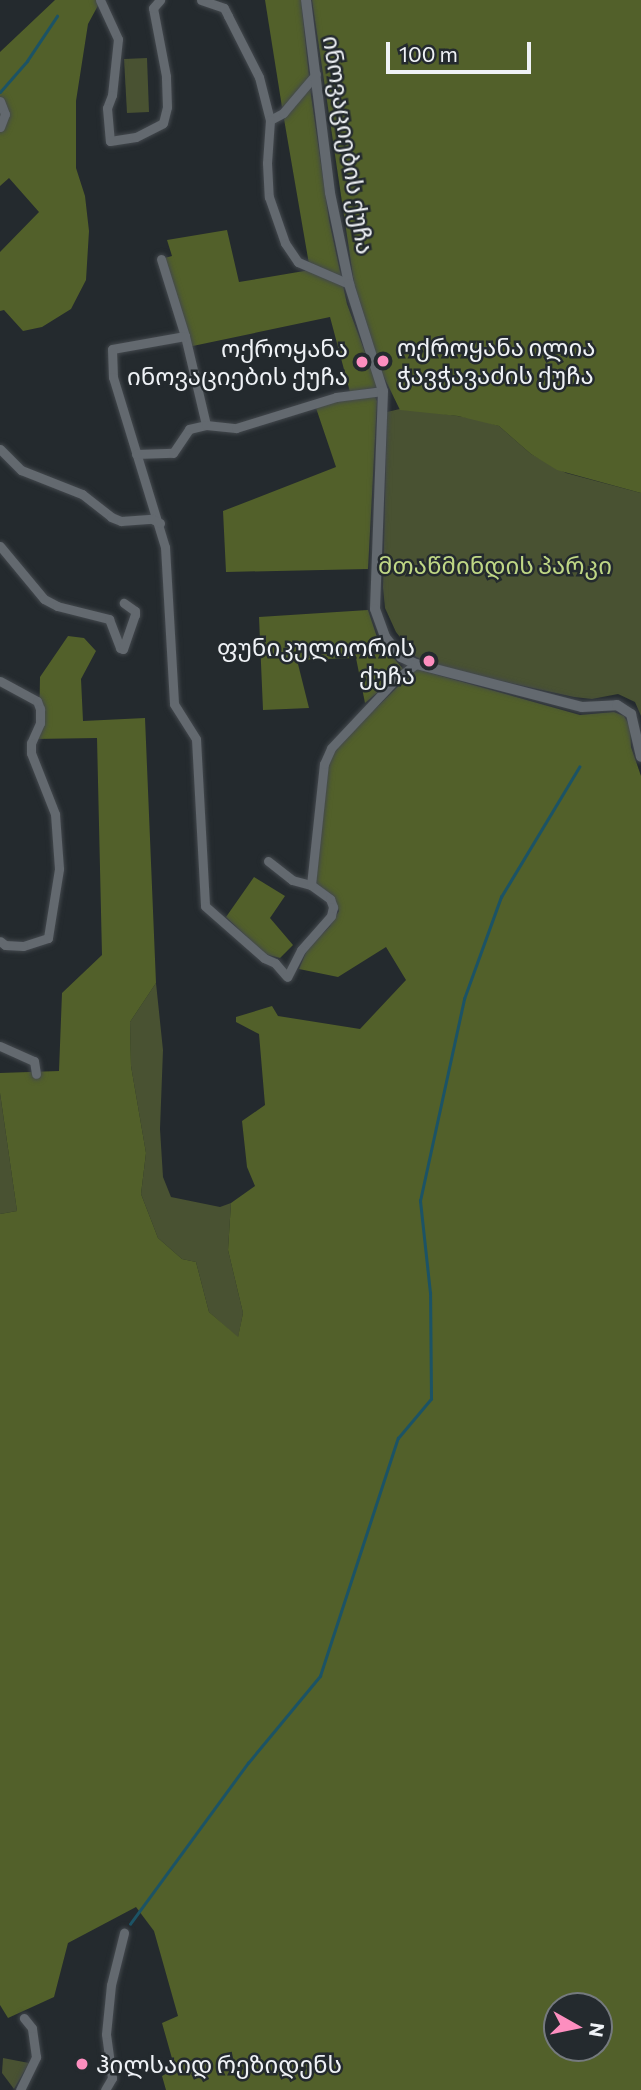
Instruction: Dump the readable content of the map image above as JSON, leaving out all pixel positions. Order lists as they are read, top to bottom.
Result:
{
  "streets": {
    "street": ["ინოვაციების ქუჩა"]
  },
  "parks": ["მთაწმინდის პარკი"],
  "places": [
    "ოქროყანა ილია ჭავჭავაძის ქუჩა",
    "ოქროყანა ინოვაციების ქუჩა",
    "ფუნიკულიორის ქუჩა",
    "ჰილსაიდ რეზიდენს"
  ],
  "scale_bar": "100 m",
  "north": "right"
}
